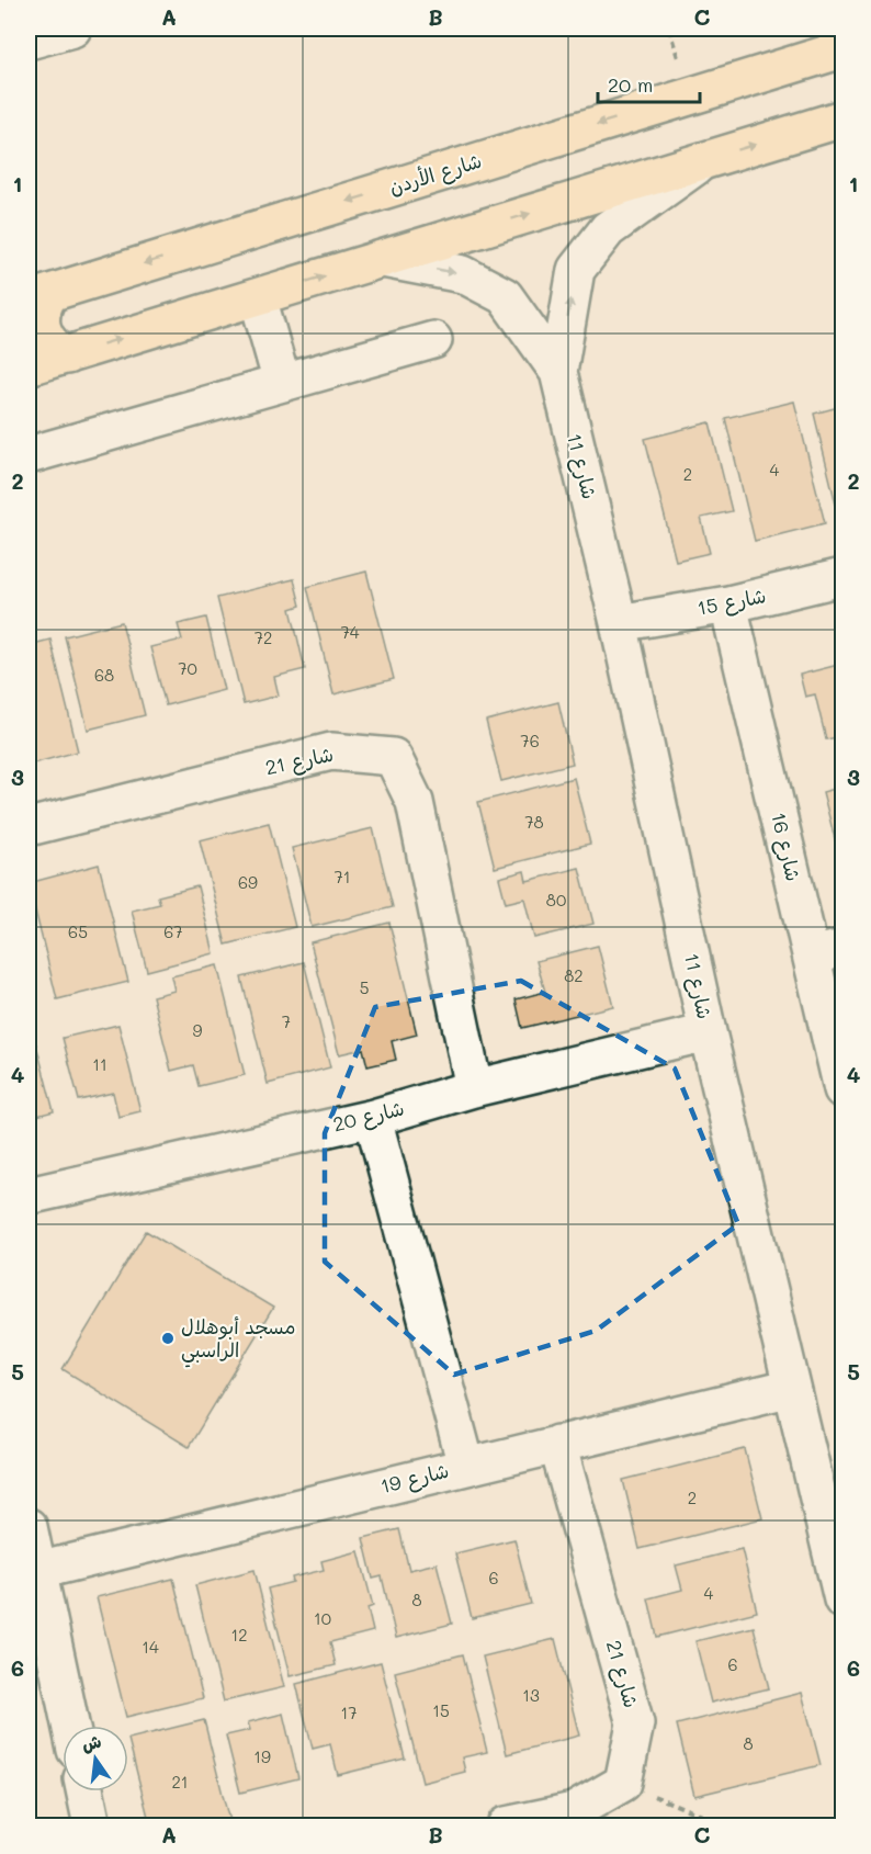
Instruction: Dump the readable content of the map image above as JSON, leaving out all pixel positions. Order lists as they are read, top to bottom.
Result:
{
  "streets": {
    "main road": ["شارع الأردن"],
    "street": [
      "شارع 11",
      "شارع 15",
      "شارع 21",
      "شارع 16",
      "شارع 20",
      "شارع 19"
    ]
  },
  "crossings": [
    ["شارع 11", "شارع 15"],
    ["شارع 11", "شارع 20"],
    ["شارع 11", "شارع 19"],
    ["شارع 15", "شارع 16"],
    ["شارع 21", "شارع 20"],
    ["شارع 21", "شارع 19"]
  ],
  "places": ["مسجد أبوهلال الراسبي"],
  "house_numbers": [
    "4",
    "2",
    "74",
    "72",
    "70",
    "68",
    "76",
    "78",
    "71",
    "69",
    "80",
    "65",
    "67",
    "82",
    "5",
    "7",
    "9",
    "11",
    "2",
    "6",
    "4",
    "8",
    "10",
    "12",
    "14",
    "6",
    "13",
    "15",
    "17",
    "8",
    "19",
    "21"
  ],
  "scale_bar": "20 m",
  "north": "top",
  "grid": {
    "columns": ["A", "B", "C"],
    "rows": [
      "1",
      "2",
      "3",
      "4",
      "5",
      "6"
    ]
  }
}
